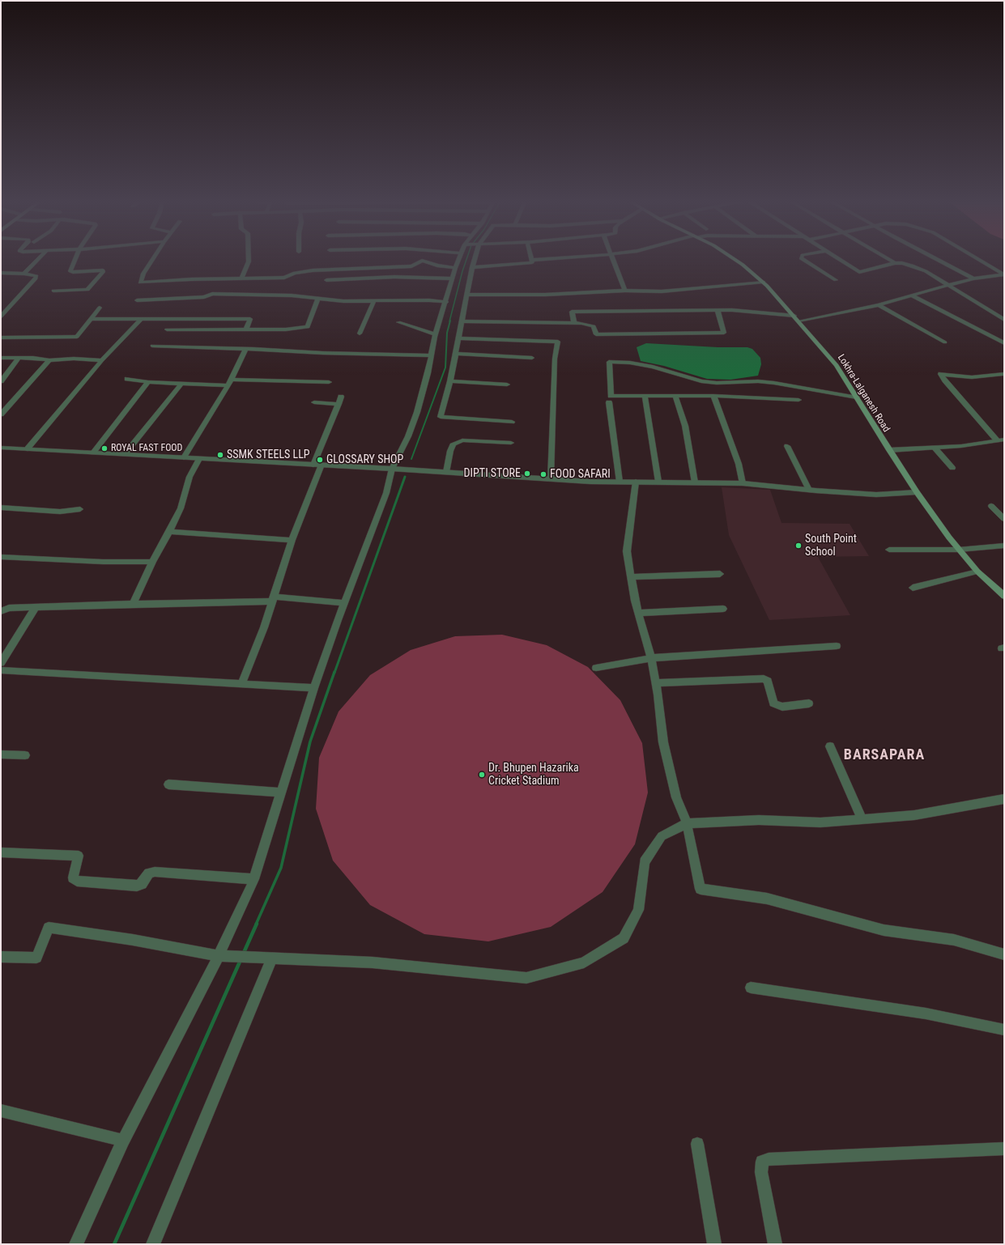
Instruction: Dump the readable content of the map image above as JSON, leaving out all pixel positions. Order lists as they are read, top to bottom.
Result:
{
  "streets": {
    "main road": ["Lokhra-Lalganesh Road"]
  },
  "districts": ["BARSAPARA"],
  "places": [
    "ROYAL FAST FOOD",
    "SSMK STEELS LLP",
    "GLOSSARY SHOP",
    "DIPTI STORE",
    "FOOD SAFARI",
    "South Point School",
    "Dr. Bhupen Hazarika Cricket Stadium"
  ]
}
